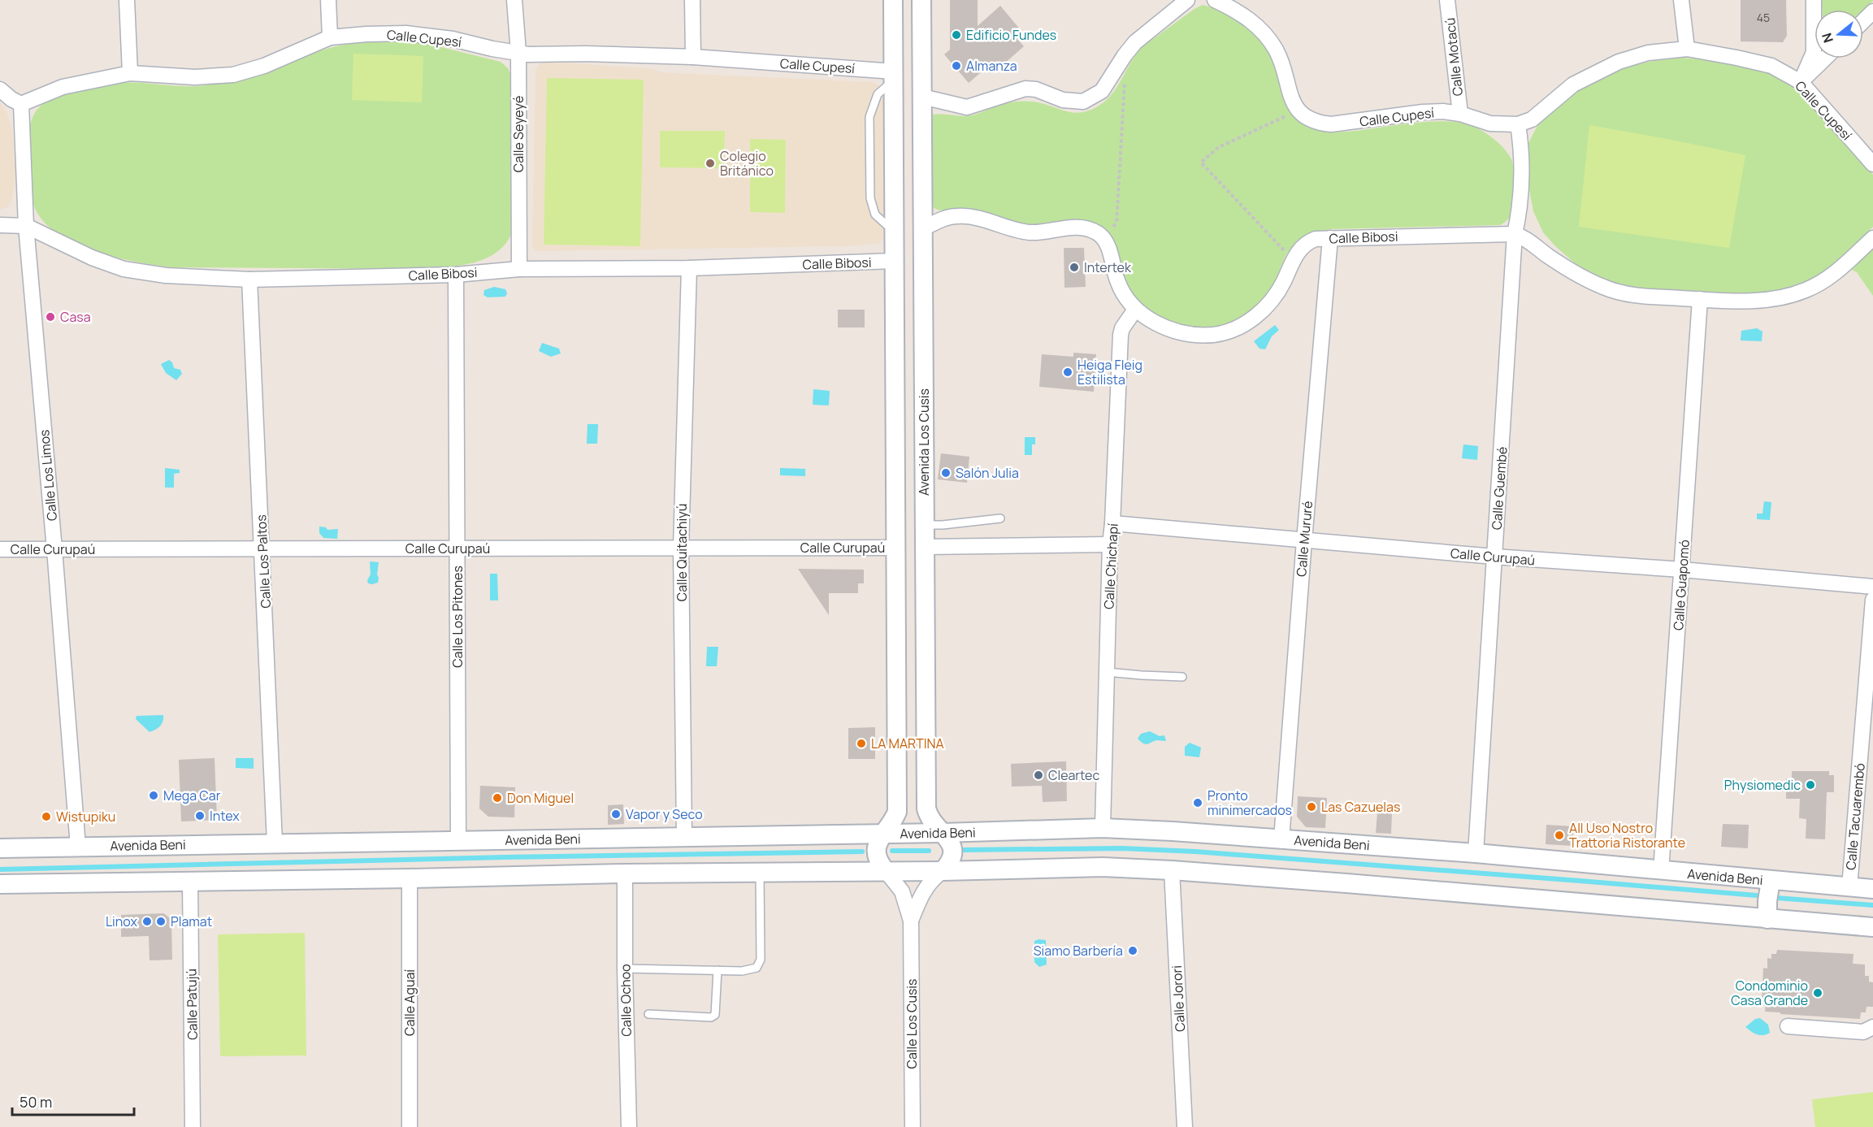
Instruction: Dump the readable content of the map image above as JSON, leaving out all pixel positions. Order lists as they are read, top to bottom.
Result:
{
  "streets": {
    "street": [
      "Calle Cupesí",
      "Calle Motacú",
      "Calle Seyeyé",
      "Calle Bibosi",
      "Avenida Los Cusis",
      "Calle Los Limos",
      "Calle Guembé",
      "Calle Mururé",
      "Calle Curupaú",
      "Calle Quitachiyú",
      "Calle Los Paltos",
      "Calle Chichapí",
      "Calle Guapomó",
      "Calle Los Pitones",
      "Calle Tacuarembó",
      "Avenida Beni",
      "Calle Jorori",
      "Calle Ochoo",
      "Calle Aguaí",
      "Calle Patujú",
      "Calle Los Cusis"
    ]
  },
  "crossings": [
    ["Calle Cupesí", "Calle Motacú"],
    ["Calle Cupesí", "Calle Seyeyé"],
    ["Calle Cupesí", "Calle Los Limos"],
    ["Calle Cupesí", "Calle Guembé"],
    ["Calle Seyeyé", "Calle Bibosi"],
    ["Calle Bibosi", "Calle Los Limos"],
    ["Calle Bibosi", "Calle Guembé"],
    ["Calle Bibosi", "Calle Mururé"],
    ["Calle Bibosi", "Calle Quitachiyú"],
    ["Calle Bibosi", "Calle Los Paltos"],
    ["Calle Bibosi", "Calle Chichapí"],
    ["Calle Bibosi", "Calle Los Pitones"],
    ["Avenida Los Cusis", "Avenida Beni"],
    ["Avenida Los Cusis", "Calle Los Cusis"],
    ["Calle Los Limos", "Calle Curupaú"],
    ["Calle Los Limos", "Avenida Beni"],
    ["Calle Guembé", "Calle Curupaú"],
    ["Calle Guembé", "Avenida Beni"],
    ["Calle Mururé", "Calle Curupaú"],
    ["Calle Mururé", "Avenida Beni"],
    ["Calle Curupaú", "Calle Quitachiyú"],
    ["Calle Curupaú", "Calle Los Paltos"],
    ["Calle Curupaú", "Calle Chichapí"],
    ["Calle Curupaú", "Calle Guapomó"],
    ["Calle Curupaú", "Calle Los Pitones"],
    ["Calle Quitachiyú", "Avenida Beni"],
    ["Calle Los Paltos", "Avenida Beni"],
    ["Calle Chichapí", "Avenida Beni"],
    ["Calle Guapomó", "Avenida Beni"],
    ["Calle Los Pitones", "Avenida Beni"],
    ["Calle Tacuarembó", "Avenida Beni"]
  ],
  "places": [
    "Edificio Fundes",
    "Almanza",
    "Colegio Británico",
    "Intertek",
    "Casa",
    "Heiga Fleig Estilista",
    "Salón Julia",
    "LA MARTINA",
    "Cleartec",
    "Physiomedic",
    "Mega Car",
    "Don Miguel",
    "Pronto minimercados",
    "Las Cazuelas",
    "Vapor y Seco",
    "Intex",
    "Wistupiku",
    "All Uso Nostro Trattoria Ristorante",
    "Linox",
    "Plamat",
    "Siamo Barbería",
    "Condominio Casa Grande"
  ],
  "house_numbers": ["45"],
  "scale_bar": "50 m",
  "north": "left"
}
